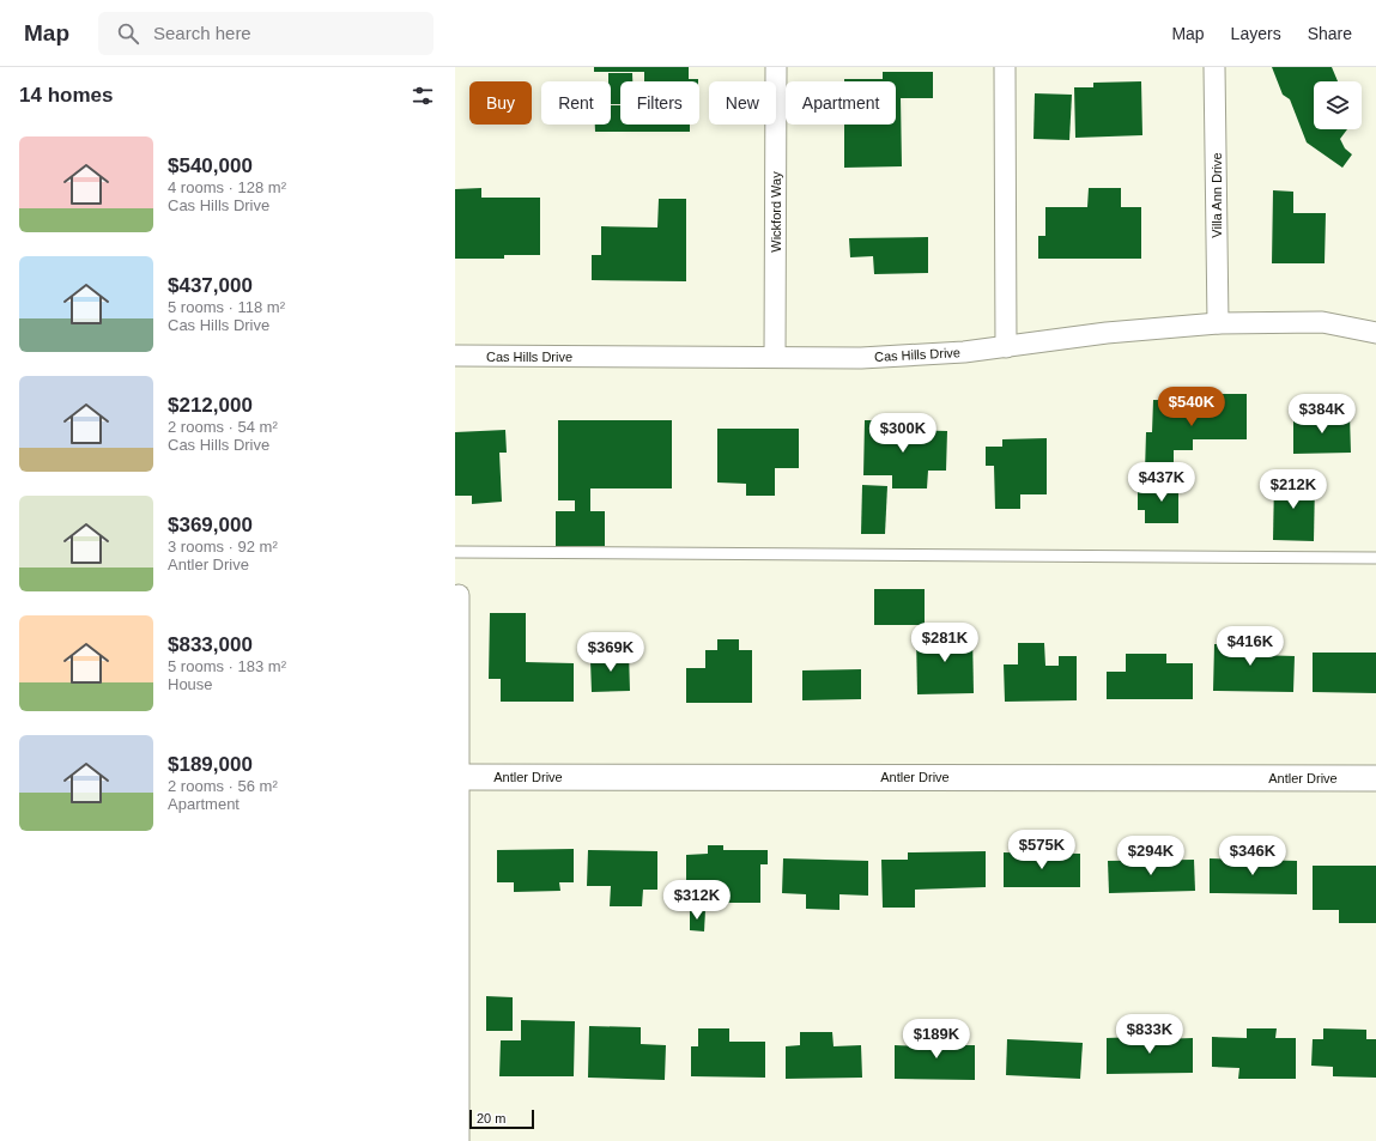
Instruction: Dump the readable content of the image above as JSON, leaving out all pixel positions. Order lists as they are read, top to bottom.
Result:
{
  "streets": {
    "street": [
      "Villa Ann Drive",
      "Wickford Way",
      "Cas Hills Drive",
      "Antler Drive"
    ]
  },
  "crossings": [
    ["Villa Ann Drive", "Cas Hills Drive"],
    ["Wickford Way", "Cas Hills Drive"]
  ],
  "scale_bar": "20 m",
  "page": {
    "header": "Map",
    "search": "Search here",
    "nav": ["Map", "Layers", "Share"],
    "heading": "14 homes",
    "chip": [
      "Buy",
      "Rent",
      "Filters",
      "New",
      "Apartment"
    ],
    "list": [
      {
        "name": "$540,000",
        "note": "4 rooms · 128 m² · Cas Hills Drive"
      },
      {
        "name": "$437,000",
        "note": "5 rooms · 118 m² · Cas Hills Drive"
      },
      {
        "name": "$212,000",
        "note": "2 rooms · 54 m² · Cas Hills Drive"
      },
      {
        "name": "$369,000",
        "note": "3 rooms · 92 m² · Antler Drive"
      },
      {
        "name": "$833,000",
        "note": "5 rooms · 183 m² · House"
      },
      {
        "name": "$189,000",
        "note": "2 rooms · 56 m² · Apartment"
      }
    ],
    "price": [
      "$540K",
      "$384K",
      "$300K",
      "$437K",
      "$212K",
      "$281K",
      "$416K",
      "$369K",
      "$575K",
      "$294K",
      "$346K",
      "$312K",
      "$833K",
      "$189K"
    ],
    "scale": "20 m"
  }
}
